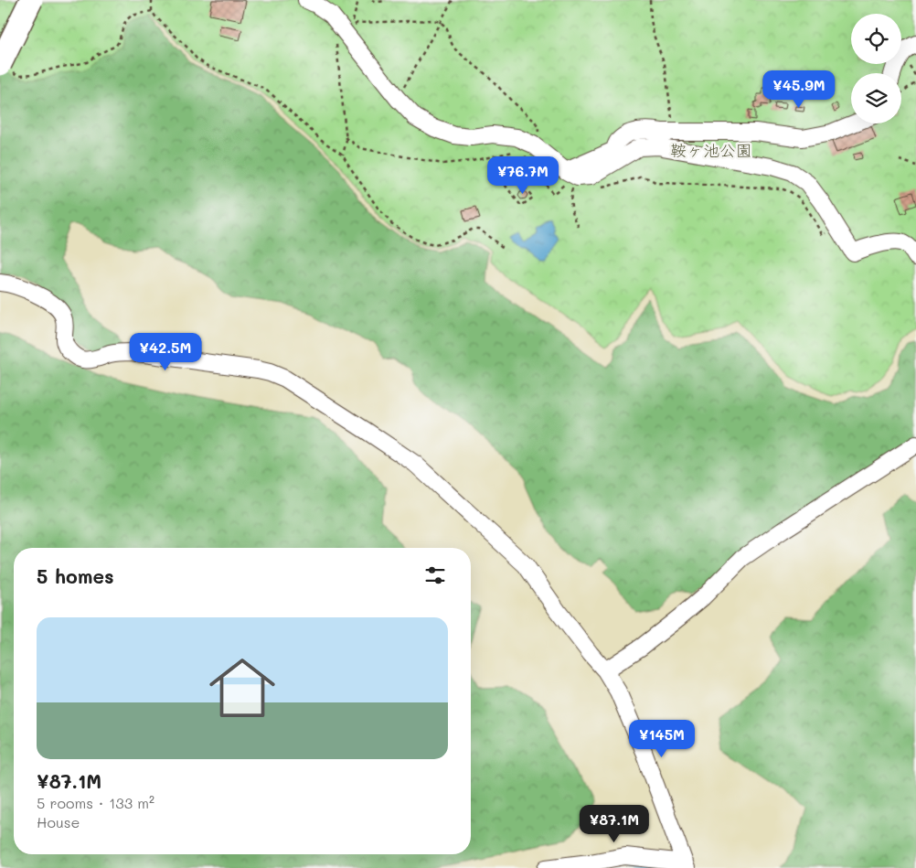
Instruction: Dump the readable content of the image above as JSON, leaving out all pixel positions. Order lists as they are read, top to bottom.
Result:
{
  "parks": ["鞍ヶ池公園"],
  "page": {
    "price": [
      "¥45.9M",
      "¥76.7M",
      "¥42.5M",
      "¥145M",
      "¥87.1M"
    ],
    "heading": "5 homes",
    "list": [
      {
        "name": "¥87.1M",
        "note": "5 rooms · 133 m² · House"
      }
    ]
  }
}
